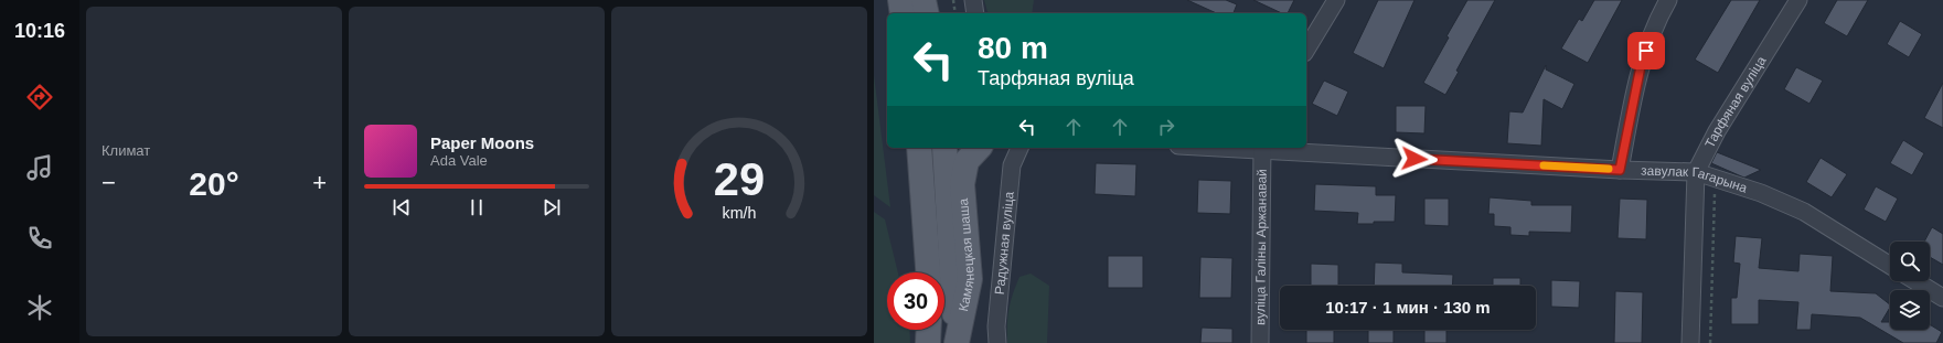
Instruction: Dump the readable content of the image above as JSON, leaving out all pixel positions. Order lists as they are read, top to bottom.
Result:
{
  "streets": {
    "main road": ["Камянецкая шаша"],
    "street": [
      "Тарфяная вуліца",
      "завулак Гагарына",
      "Радужная вуліца",
      "вуліца Галіны Аржанавай"
    ]
  },
  "crossings": [
    ["Тарфяная вуліца", "завулак Гагарына"],
    ["завулак Гагарына", "вуліца Галіны Аржанавай"]
  ],
  "page": {
    "tabs": "10:16",
    "tile": "Климат",
    "turn": ["80 m", "Тарфяная вуліца"],
    "song": ["Paper Moons", "Ada Vale"],
    "heat": ["−", "20°", "+"],
    "limit": "30",
    "trip": "10:17 · 1 мин · 130 m",
    "gauge": ["29", "km/h"]
  }
}
